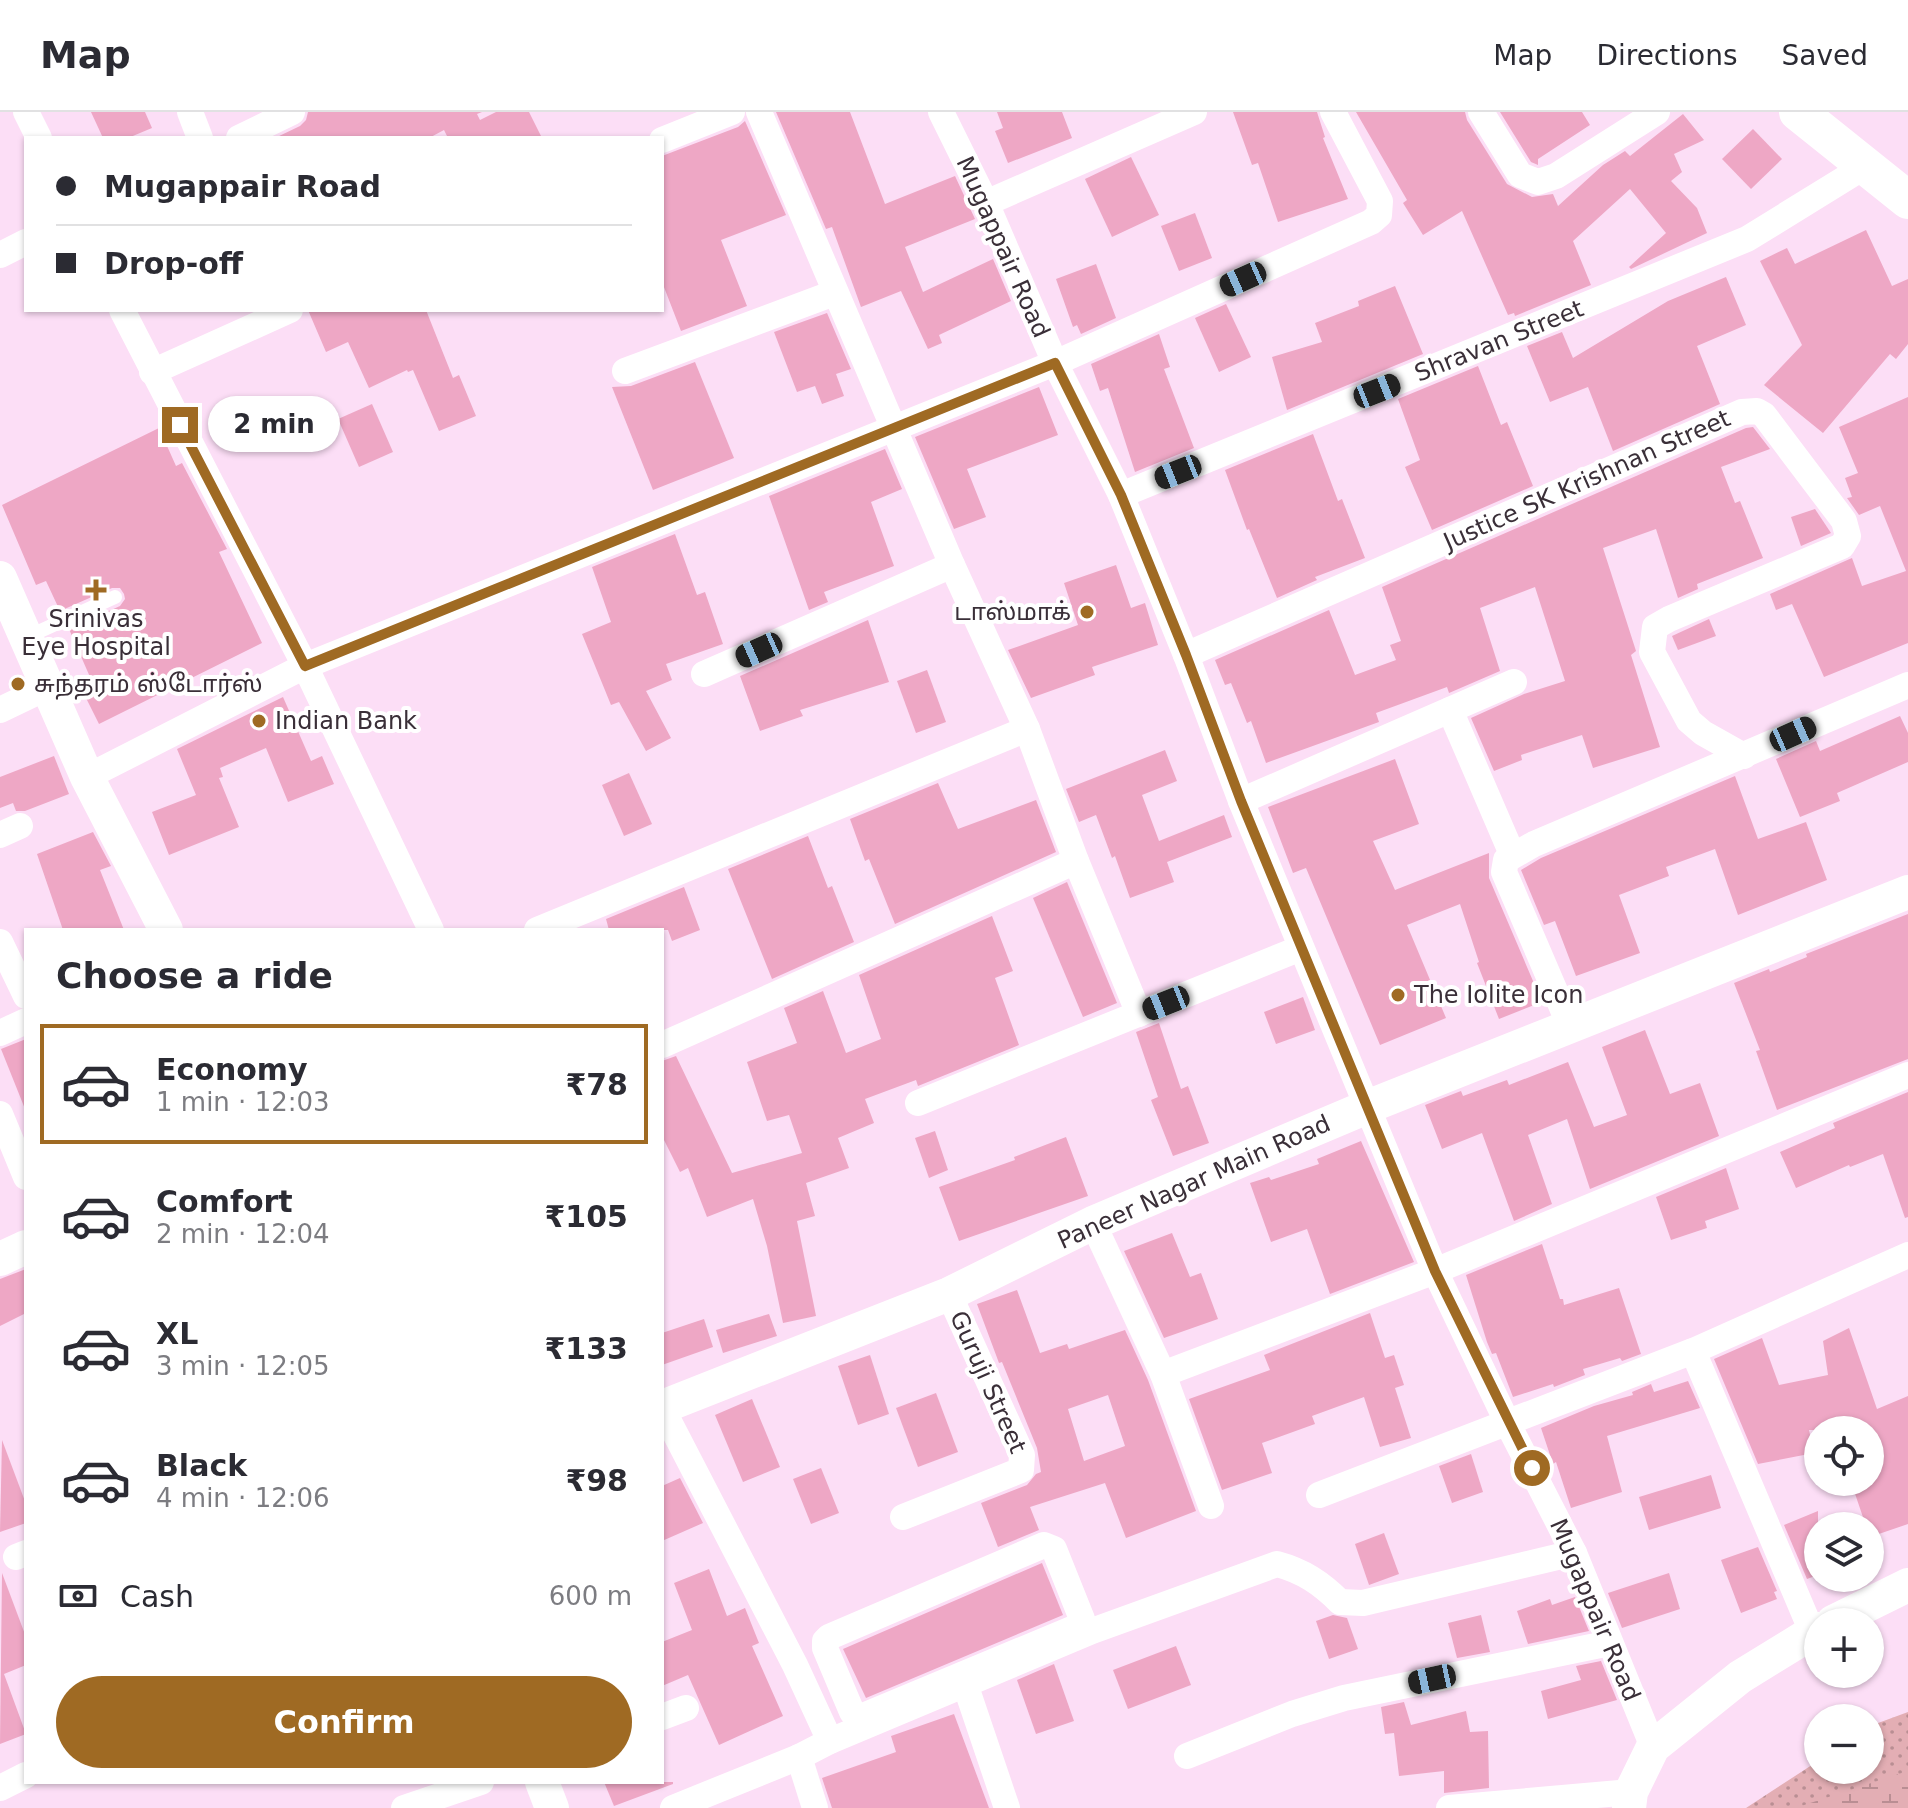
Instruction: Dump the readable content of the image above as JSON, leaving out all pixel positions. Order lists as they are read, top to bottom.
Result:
{
  "streets": {
    "street": [
      "Mugappair Road",
      "Shravan Street",
      "Justice SK Krishnan Street",
      "Paneer Nagar Main Road",
      "Guruji Street"
    ]
  },
  "crossings": [
    ["Mugappair Road", "Shravan Street"],
    ["Mugappair Road", "Justice SK Krishnan Street"],
    ["Mugappair Road", "Paneer Nagar Main Road"],
    ["Paneer Nagar Main Road", "Guruji Street"]
  ],
  "places": {
    "health": ["Srinivas Eye Hospital"],
    "other": [
      "டாஸ்மாக்",
      "சுந்தரம் ஸ்டோர்ஸ்",
      "Indian Bank",
      "The Iolite Icon"
    ]
  },
  "page": {
    "header": "Map",
    "nav": ["Map", "Directions", "Saved"],
    "banner": ["Mugappair Road", "Drop-off"],
    "bubble": "2 min",
    "heading": "Choose a ride",
    "list": [
      {
        "name": "Economy",
        "note": "1 min · 12:03",
        "value": "₹78"
      },
      {
        "name": "Comfort",
        "note": "2 min · 12:04",
        "value": "₹105"
      },
      {
        "name": "XL",
        "note": "3 min · 12:05",
        "value": "₹133"
      },
      {
        "name": "Black",
        "note": "4 min · 12:06",
        "value": "₹98"
      }
    ],
    "map_buttons": ["+", "−"],
    "pay": ["Cash", "600 m"],
    "buttons": "Confirm"
  }
}
